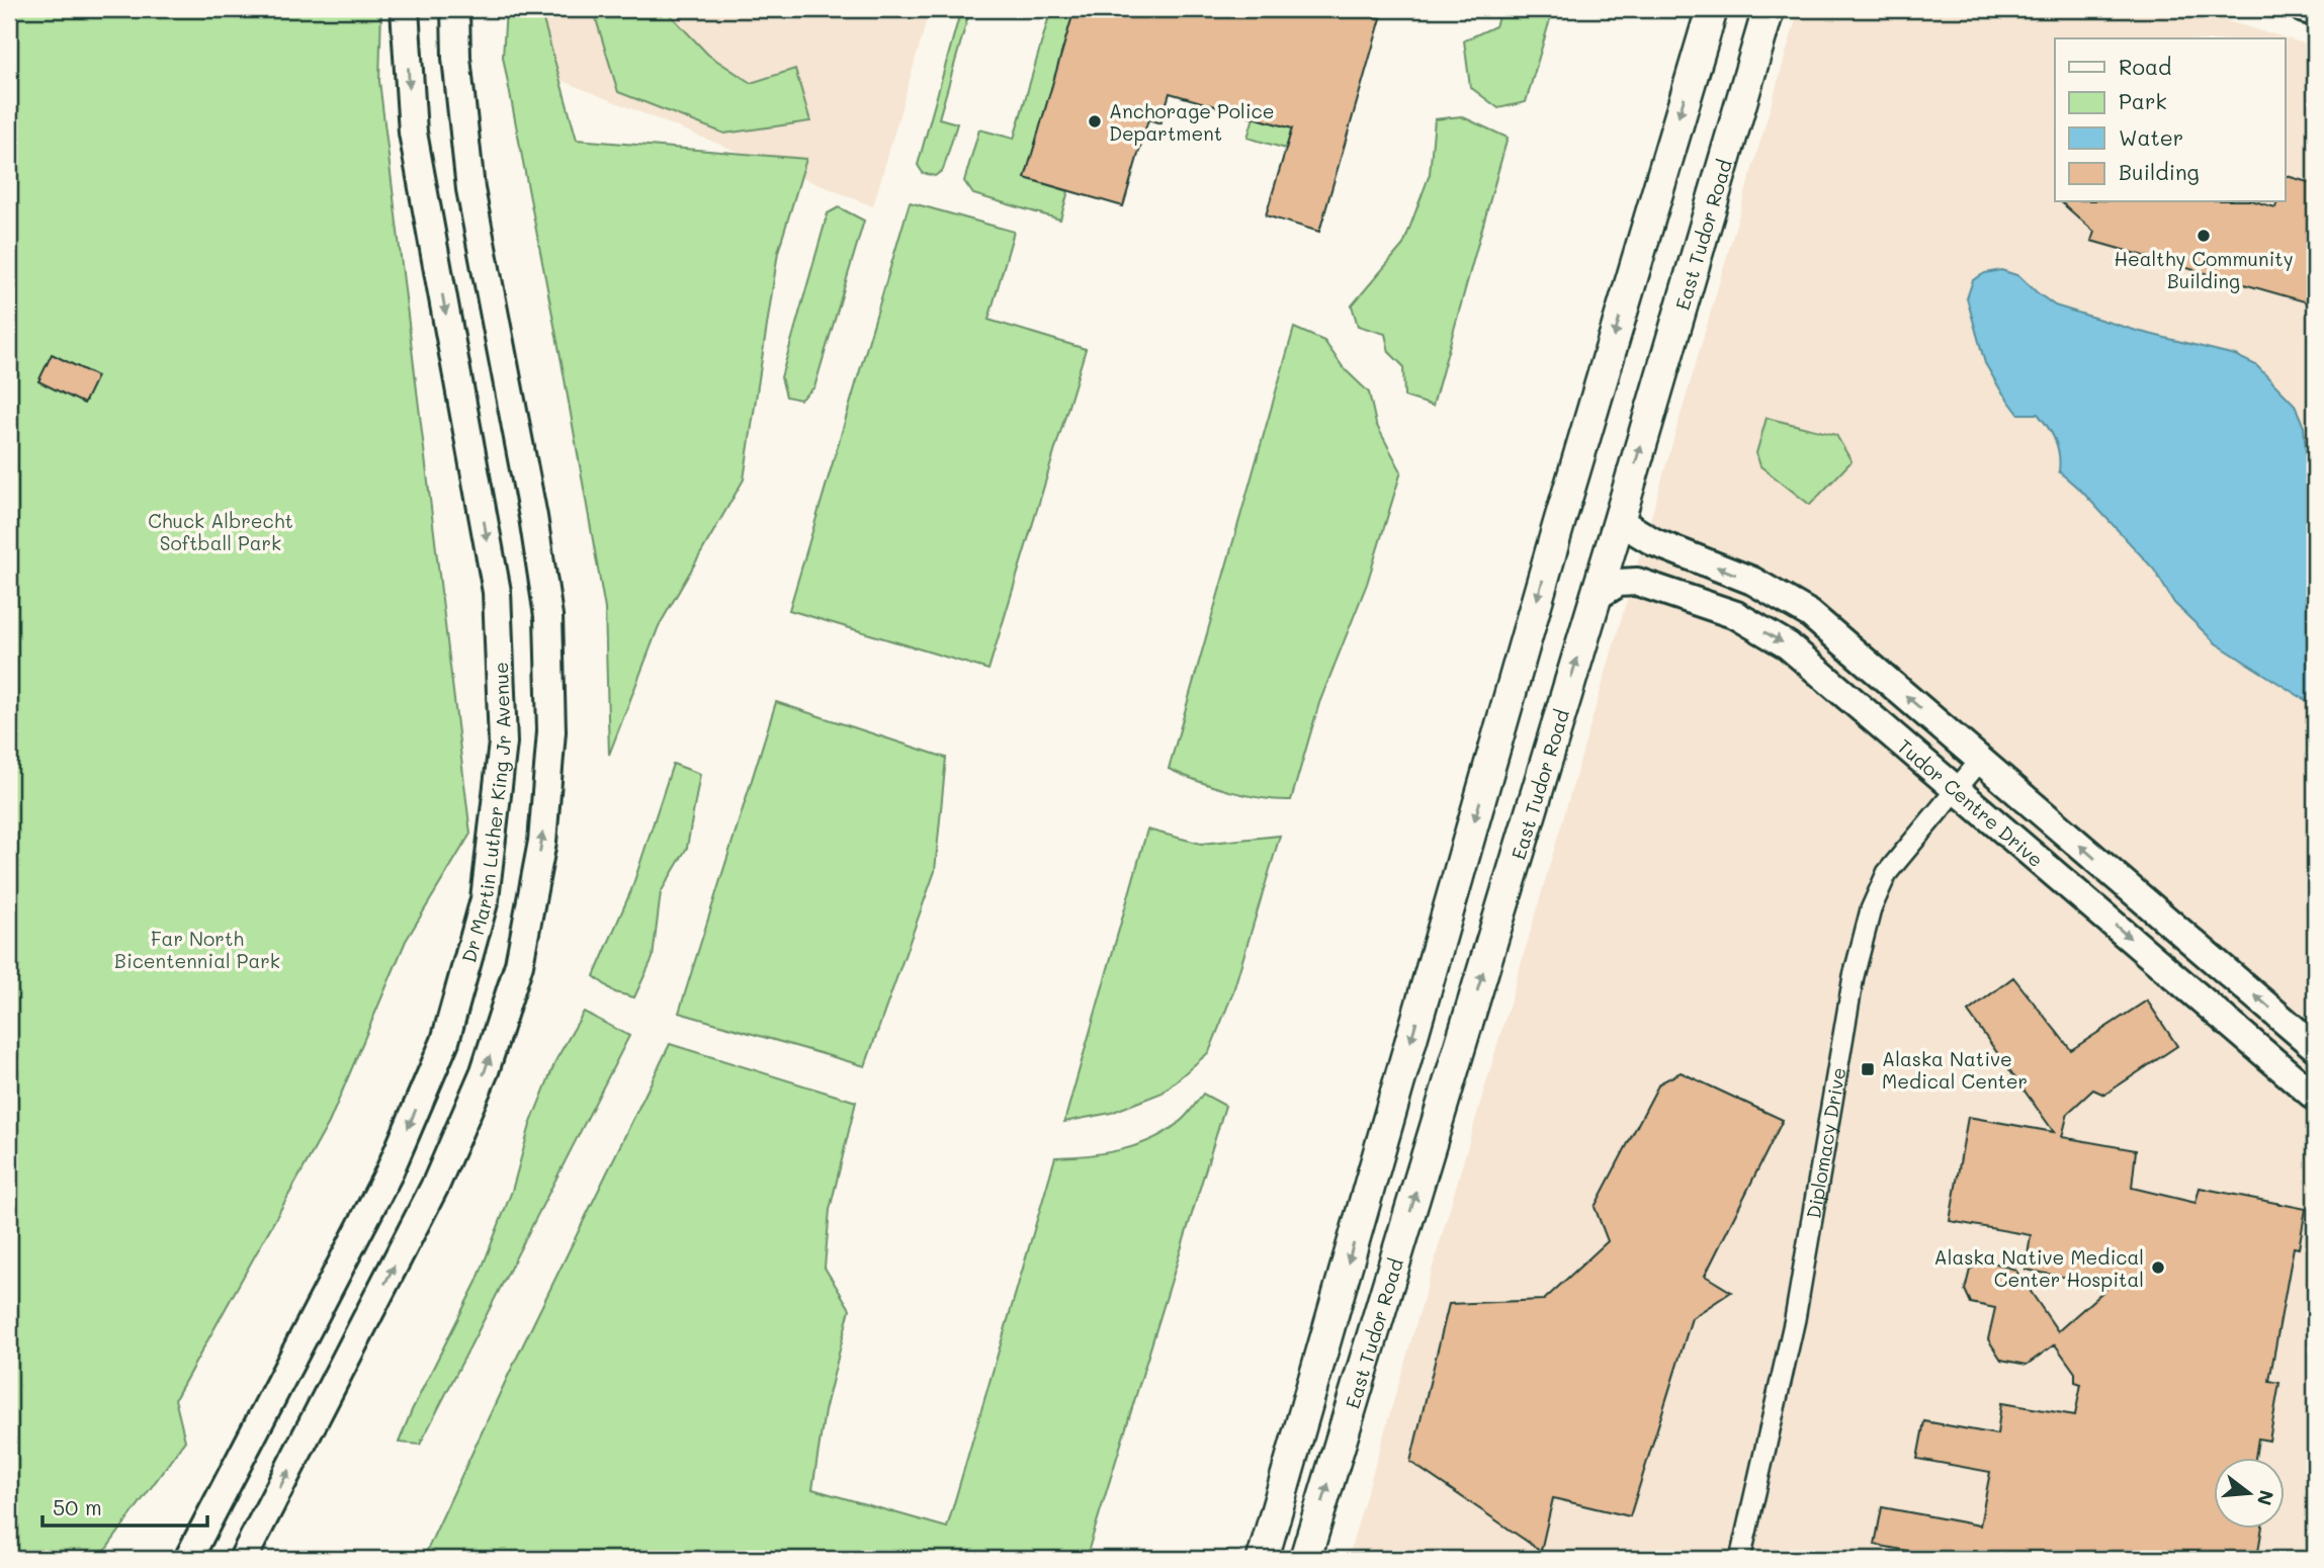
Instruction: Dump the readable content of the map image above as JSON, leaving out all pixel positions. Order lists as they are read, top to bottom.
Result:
{
  "streets": {
    "main road": ["East Tudor Road"],
    "street": ["Tudor Centre Drive", "Dr Martin Luther King Jr Avenue", "Diplomacy Drive"]
  },
  "crossings": [
    ["East Tudor Road", "Tudor Centre Drive"],
    ["Tudor Centre Drive", "Diplomacy Drive"]
  ],
  "parks": ["Chuck Albrecht Softball Park", "Far North Bicentennial Park"],
  "places": {
    "other": ["Anchorage Police Department", "Healthy Community Building", "Alaska Native Medical Center Hospital"],
    "transit": ["Alaska Native Medical Center"]
  },
  "legend": [
    "Road",
    "Park",
    "Water",
    "Building"
  ],
  "scale_bar": "50 m",
  "north": "right"
}
